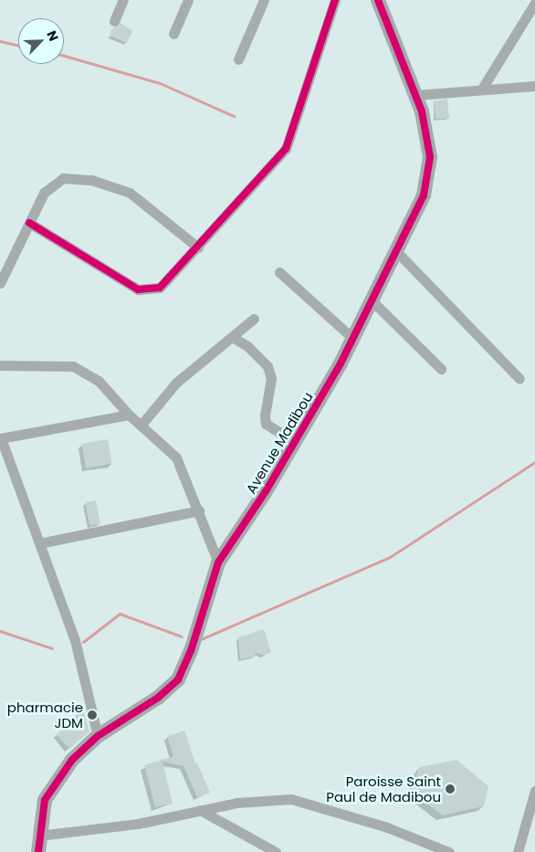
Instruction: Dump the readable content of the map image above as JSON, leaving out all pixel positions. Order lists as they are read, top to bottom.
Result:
{
  "streets": {
    "street": ["Avenue Madibou"]
  },
  "places": ["pharmacie JDM", "Paroisse Saint Paul de Madibou"],
  "north": "top right"
}
